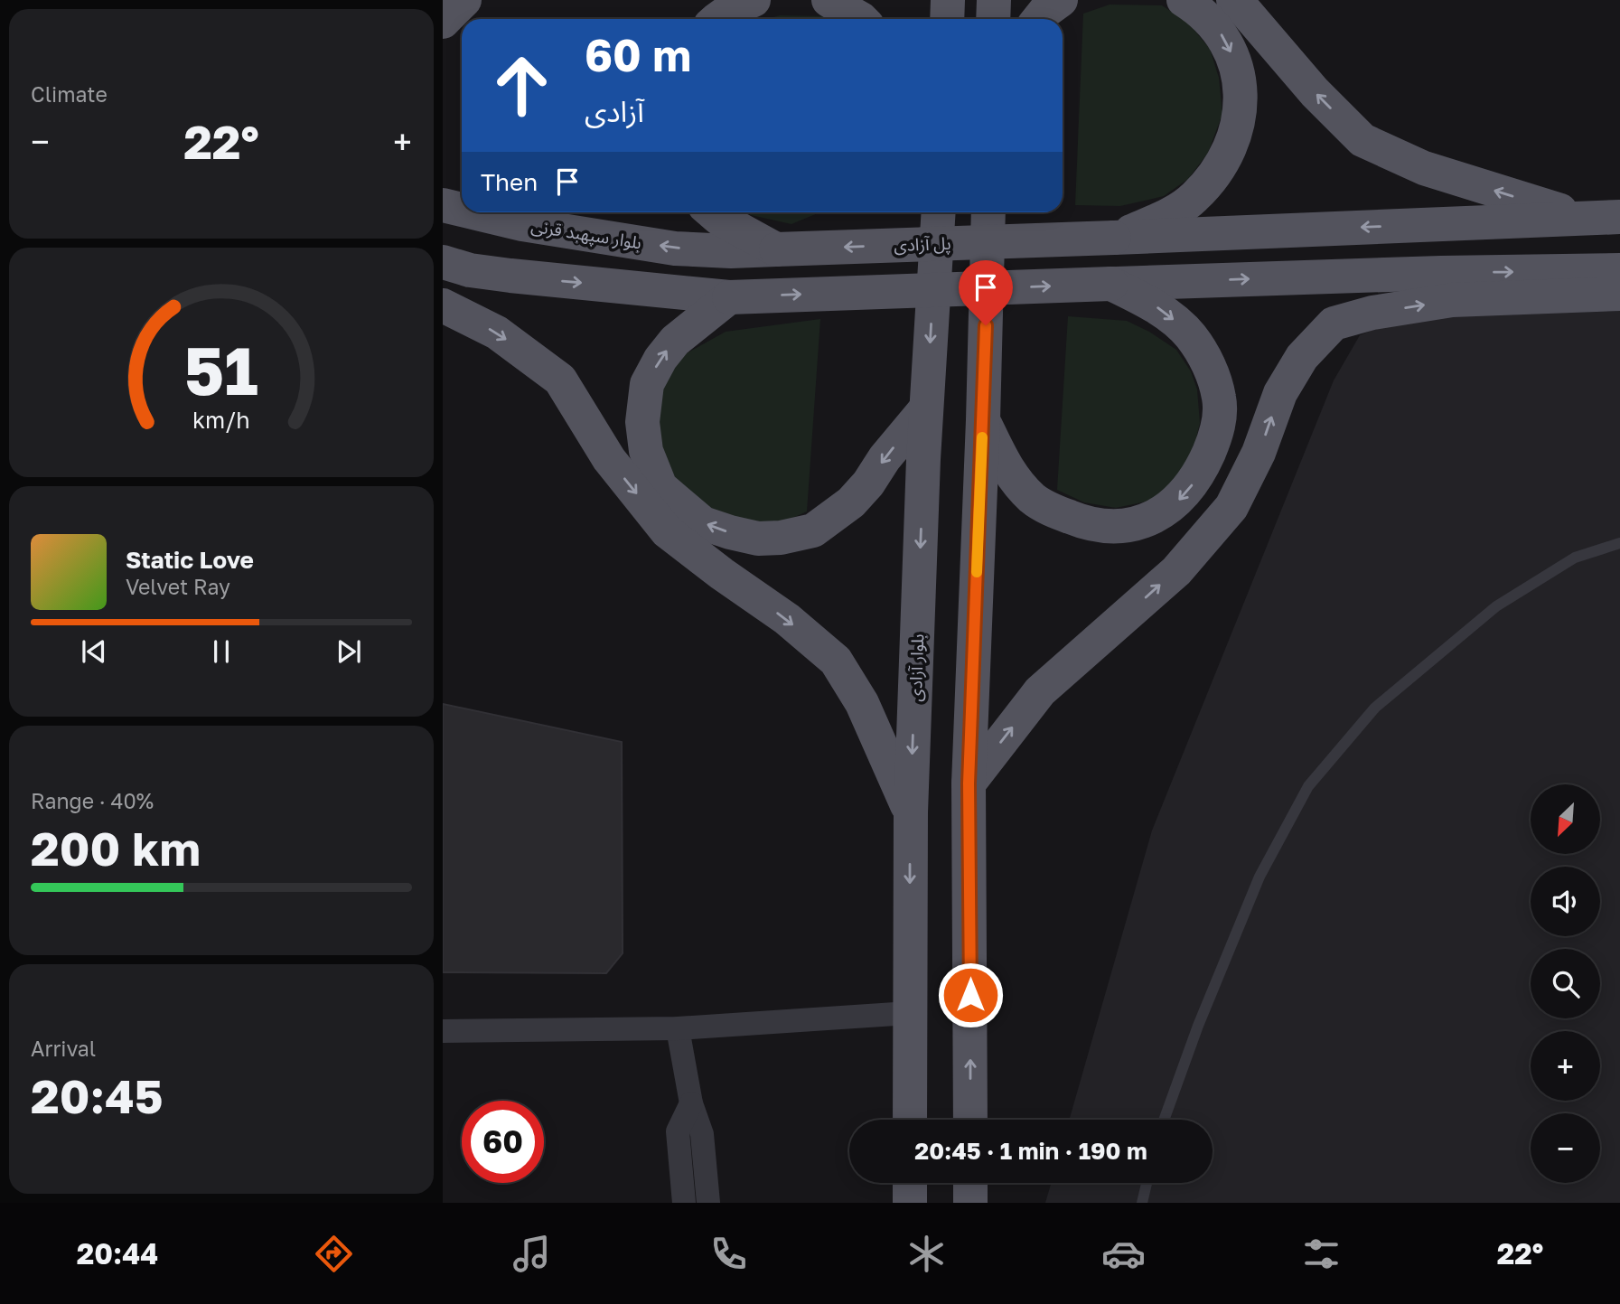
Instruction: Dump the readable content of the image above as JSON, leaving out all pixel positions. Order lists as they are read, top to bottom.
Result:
{
  "streets": {
    "main road": ["بلوار سپهبد قرنی", "پل آزادی", "بلوار آزادی"]
  },
  "crossings": [
    ["بلوار سپهبد قرنی", "پل آزادی"]
  ],
  "north": "bottom left",
  "page": {
    "tile": [
      "Climate",
      ["Range · 40%", "200 km"],
      ["Arrival", "20:45"]
    ],
    "turn": ["60 m", "آزادی"],
    "heat": ["−", "22°", "+"],
    "then": "Then",
    "song": ["Static Love", "Velvet Ray"],
    "map_buttons": ["+", "−"],
    "limit": "60",
    "trip": "20:45 · 1 min · 190 m",
    "tabs": ["20:44", "22°"],
    "gauge": ["51", "km/h"]
  }
}
